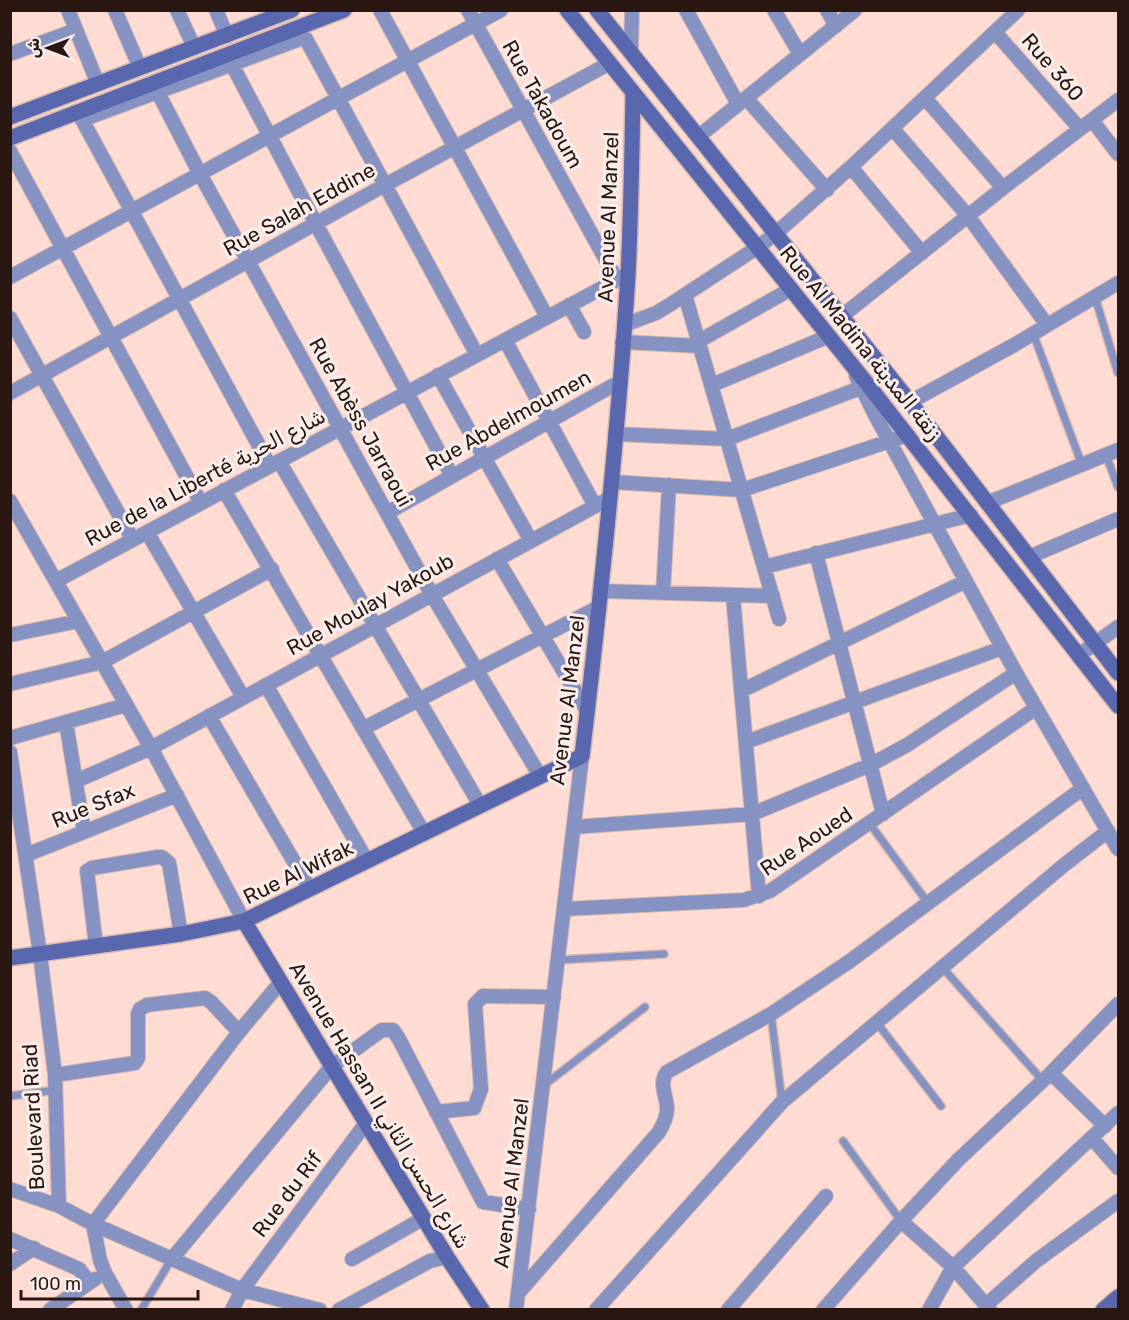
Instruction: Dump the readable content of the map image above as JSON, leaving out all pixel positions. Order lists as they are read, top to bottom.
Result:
{
  "streets": {
    "street": [
      "Rue 360",
      "Rue Takadoum",
      "Rue Salah Eddine",
      "Avenue Al Manzel",
      "Rue Al Madina زنقة المدينة",
      "Rue Abdelmoumen",
      "Rue Abèss Jarraoui",
      "Rue de la Liberté شارع الحرية",
      "Rue Moulay Yakoub",
      "Rue Sfax",
      "Rue Aoued",
      "Rue Al Wifak",
      "Avenue Hassan II شارع الحسن الثاني",
      "Boulevard Riad",
      "Rue du Rif"
    ]
  },
  "crossings": [
    ["Rue Takadoum", "Rue Salah Eddine"],
    ["Rue Takadoum", "Avenue Al Manzel"],
    ["Rue Takadoum", "Rue de la Liberté شارع الحرية"],
    ["Rue Salah Eddine", "Rue Al Madina زنقة المدينة"],
    ["Rue Salah Eddine", "Rue Abèss Jarraoui"],
    ["Avenue Al Manzel", "Rue Al Madina زنقة المدينة"],
    ["Avenue Al Manzel", "Rue Abdelmoumen"],
    ["Avenue Al Manzel", "Rue de la Liberté شارع الحرية"],
    ["Avenue Al Manzel", "Rue Moulay Yakoub"],
    ["Avenue Al Manzel", "Rue Aoued"],
    ["Avenue Al Manzel", "Rue Al Wifak"],
    ["Rue Abdelmoumen", "Rue Abèss Jarraoui"],
    ["Rue Abèss Jarraoui", "Rue de la Liberté شارع الحرية"],
    ["Rue Abèss Jarraoui", "Rue Moulay Yakoub"],
    ["Rue Abèss Jarraoui", "Rue Al Wifak"],
    ["Rue Sfax", "Boulevard Riad"],
    ["Rue Al Wifak", "Avenue Hassan II شارع الحسن الثاني"],
    ["Rue Al Wifak", "Boulevard Riad"],
    ["Avenue Hassan II شارع الحسن الثاني", "Rue du Rif"]
  ],
  "scale_bar": "100 m",
  "north": "left"
}
